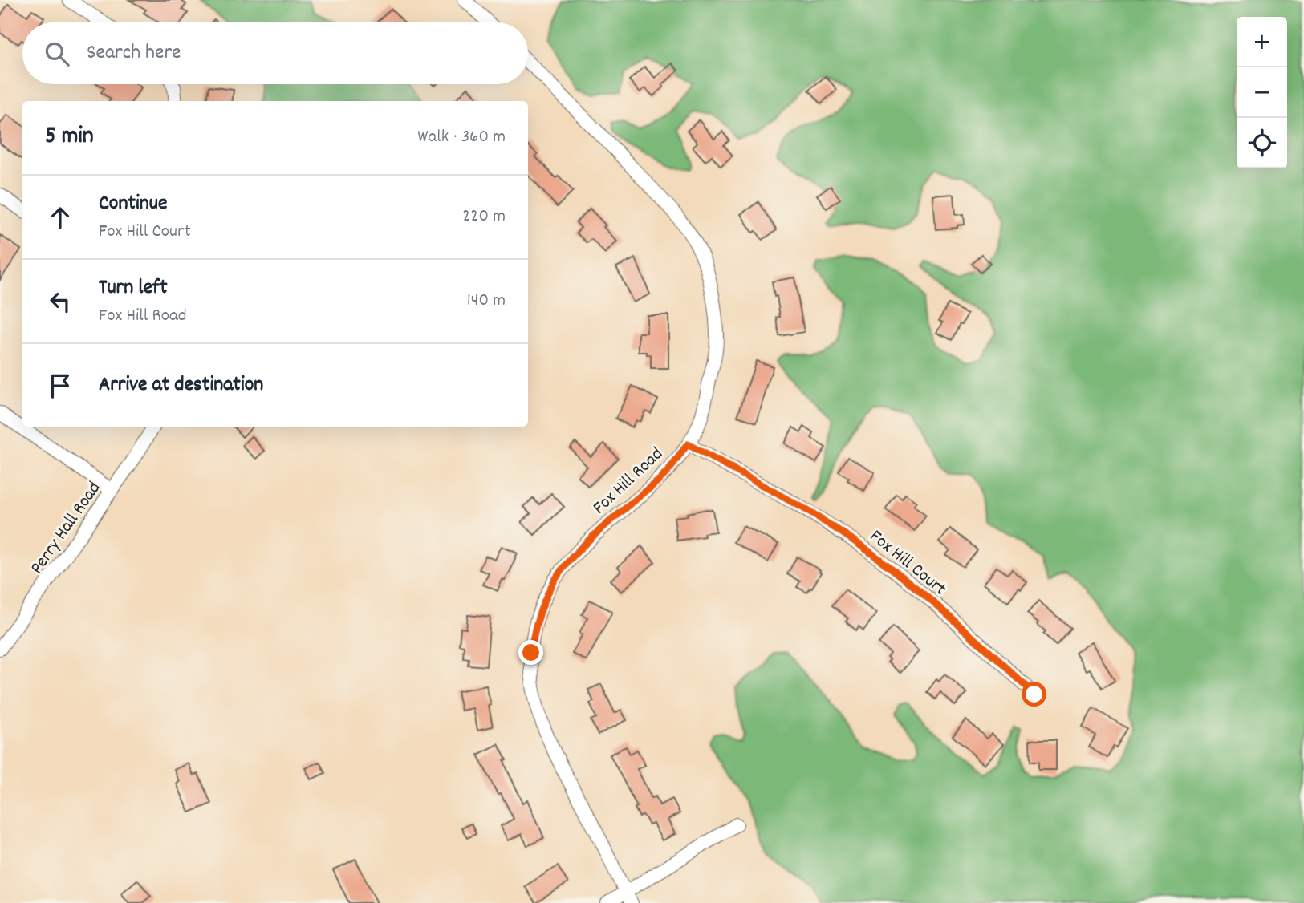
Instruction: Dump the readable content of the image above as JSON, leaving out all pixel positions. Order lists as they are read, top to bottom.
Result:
{
  "streets": {
    "street": ["Fox Hill Road", "Perry Hall Road", "Fox Hill Court"]
  },
  "crossings": [
    ["Fox Hill Road", "Fox Hill Court"]
  ],
  "page": {
    "map_buttons": ["+", "−"],
    "search": "Search here",
    "heading": ["5 min", "Walk · 360 m"],
    "list": [
      ["Continue", "Fox Hill Court", "220 m"],
      ["Turn left", "Fox Hill Road", "140 m"],
      "Arrive at destination"
    ]
  }
}
